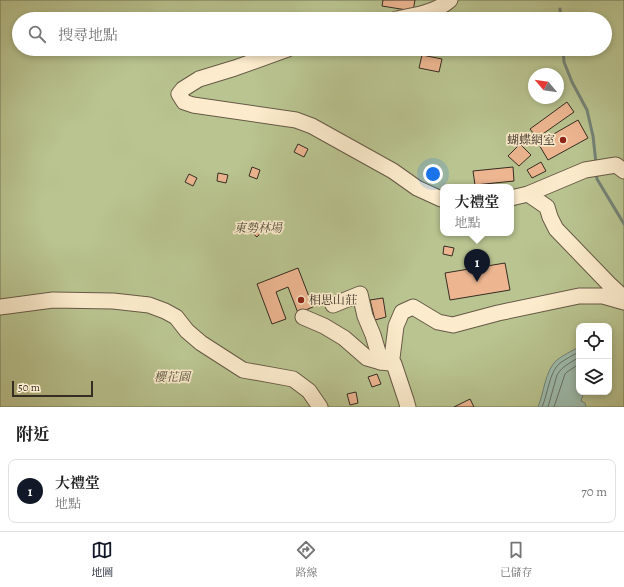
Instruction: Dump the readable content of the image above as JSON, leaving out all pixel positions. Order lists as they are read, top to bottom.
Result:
{
  "parks": ["東勢林場", "櫻花園"],
  "places": ["蝴蝶網室", "相思山莊"],
  "scale_bar": "50 m",
  "north": "top left",
  "page": {
    "search": "搜尋地點",
    "popup": ["大禮堂", "地點"],
    "pins": "1",
    "scale": "50 m",
    "heading": "附近",
    "list": [
      {
        "mark": "1",
        "name": "大禮堂",
        "note": "地點",
        "value": "70 m"
      }
    ],
    "nav": ["地圖", "路線", "已儲存"]
  }
}
